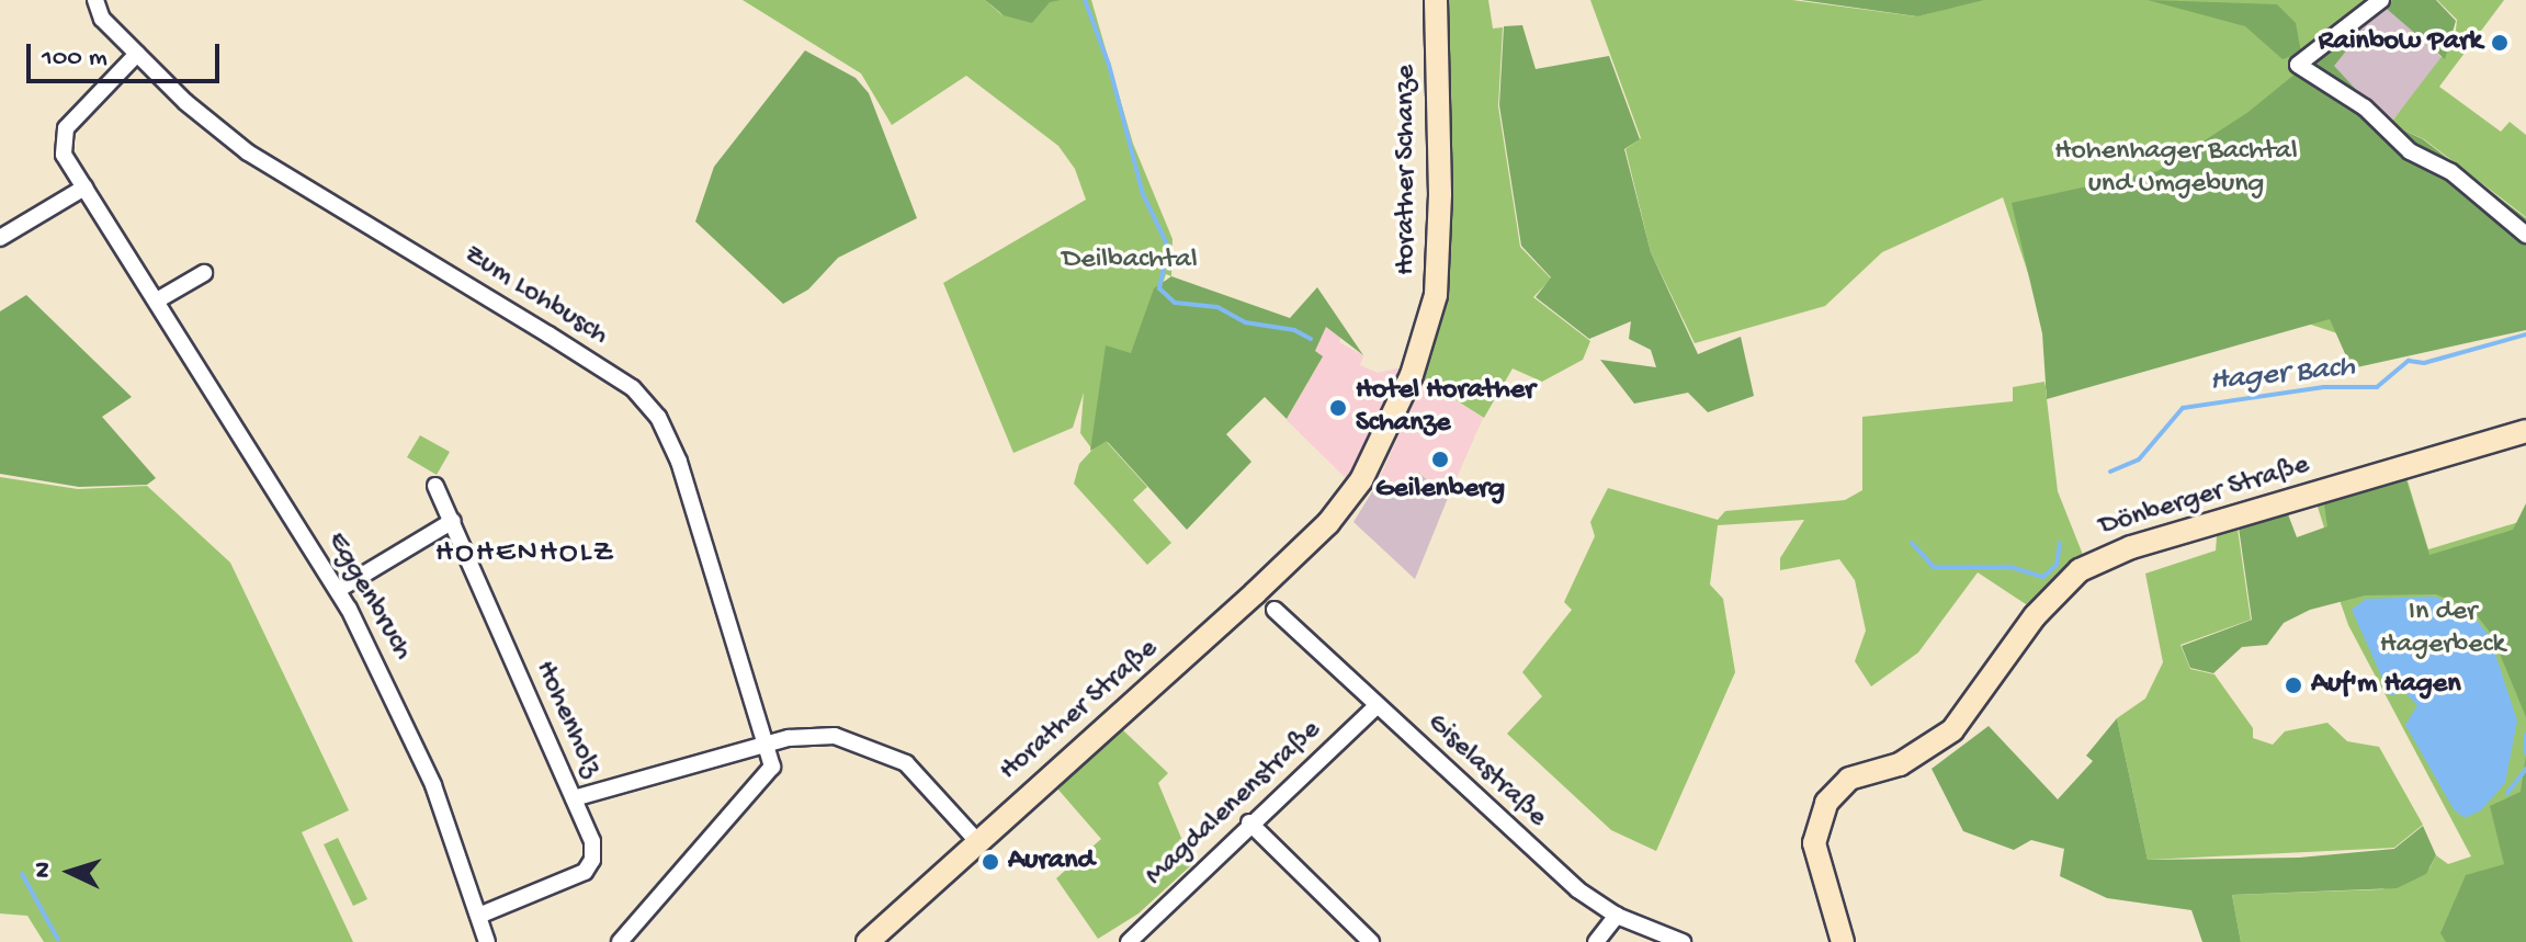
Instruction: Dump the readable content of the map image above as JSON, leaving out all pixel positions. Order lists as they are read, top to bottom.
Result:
{
  "streets": {
    "main road": ["Horather Schanze", "Dönberger Straße", "Horather Straße"],
    "street": [
      "Zum Lohbusch",
      "Eggenbruch",
      "Hohenholz",
      "Giselastraße",
      "Magdalenenstraße"
    ]
  },
  "crossings": [
    ["Horather Schanze", "Horather Straße"],
    ["Zum Lohbusch", "Eggenbruch"],
    ["Eggenbruch", "Hohenholz"],
    ["Giselastraße", "Magdalenenstraße"]
  ],
  "districts": ["HOHENHOLZ"],
  "water": ["Hager Bach"],
  "parks": ["Hohenhager Bachtal und Umgebung", "Deilbachtal", "In der Hagerbeck"],
  "places": [
    "Rainbow Park",
    "Hotel Horather Schanze",
    "Geilenberg",
    "Auf'm Hagen",
    "Aurand"
  ],
  "scale_bar": "100 m",
  "north": "left"
}
